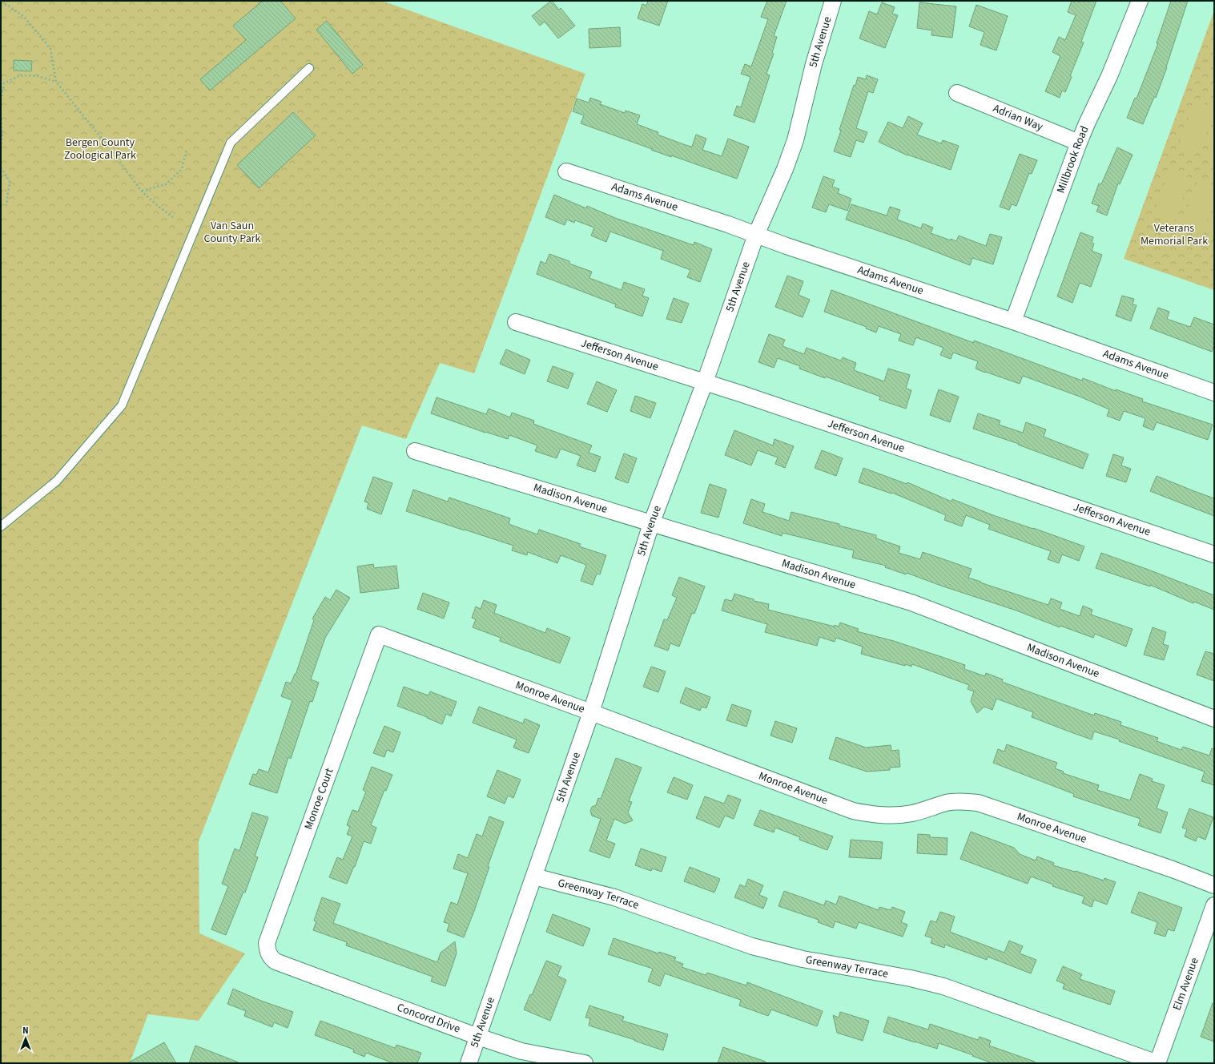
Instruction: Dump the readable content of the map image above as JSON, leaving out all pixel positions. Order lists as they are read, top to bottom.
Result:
{
  "streets": {
    "street": [
      "5th Avenue",
      "Adrian Way",
      "Millbrook Road",
      "Adams Avenue",
      "Jefferson Avenue",
      "Madison Avenue",
      "Monroe Avenue",
      "Monroe Court",
      "Greenway Terrace",
      "Elm Avenue",
      "Concord Drive"
    ]
  },
  "crossings": [
    ["5th Avenue", "Adams Avenue"],
    ["5th Avenue", "Jefferson Avenue"],
    ["5th Avenue", "Madison Avenue"],
    ["5th Avenue", "Monroe Avenue"],
    ["5th Avenue", "Greenway Terrace"],
    ["5th Avenue", "Concord Drive"],
    ["Adrian Way", "Millbrook Road"],
    ["Millbrook Road", "Adams Avenue"],
    ["Monroe Avenue", "Monroe Court"],
    ["Monroe Court", "Concord Drive"],
    ["Greenway Terrace", "Elm Avenue"]
  ],
  "parks": ["Bergen County Zoological Park", "Van Saun County Park", "Veterans Memorial Park"],
  "north": "top"
}
